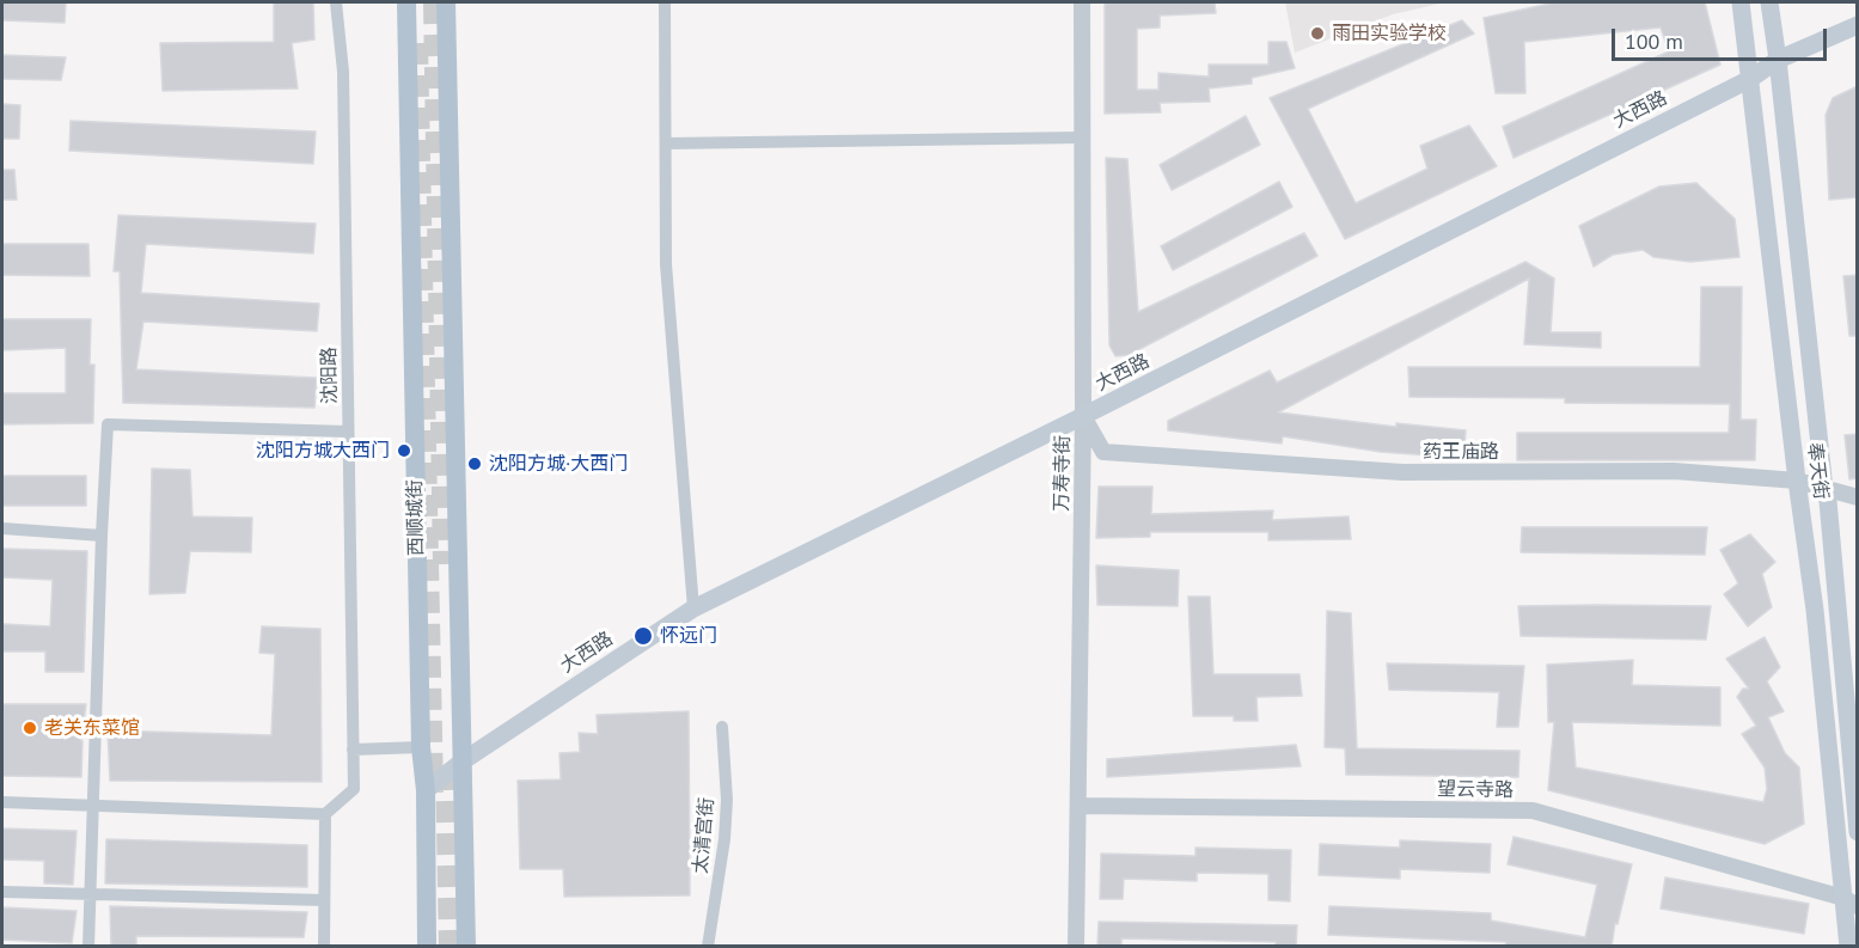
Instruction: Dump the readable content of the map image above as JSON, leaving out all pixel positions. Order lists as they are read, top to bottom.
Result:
{
  "streets": {
    "main road": ["大西路", "奉天街", "西顺城街"],
    "street": [
      "沈阳路",
      "药王庙路",
      "万寿寺街",
      "望云寺路",
      "太清宫街"
    ]
  },
  "crossings": [
    ["大西路", "药王庙路"],
    ["大西路", "奉天街"],
    ["大西路", "万寿寺街"],
    ["大西路", "西顺城街"],
    ["药王庙路", "奉天街"],
    ["药王庙路", "万寿寺街"],
    ["奉天街", "望云寺路"],
    ["万寿寺街", "望云寺路"]
  ],
  "places": [
    "雨田实验学校",
    "沈阳方城大西门",
    "沈阳方城·大西门",
    "怀远门",
    "老关东菜馆"
  ],
  "scale_bar": "100 m"
}
